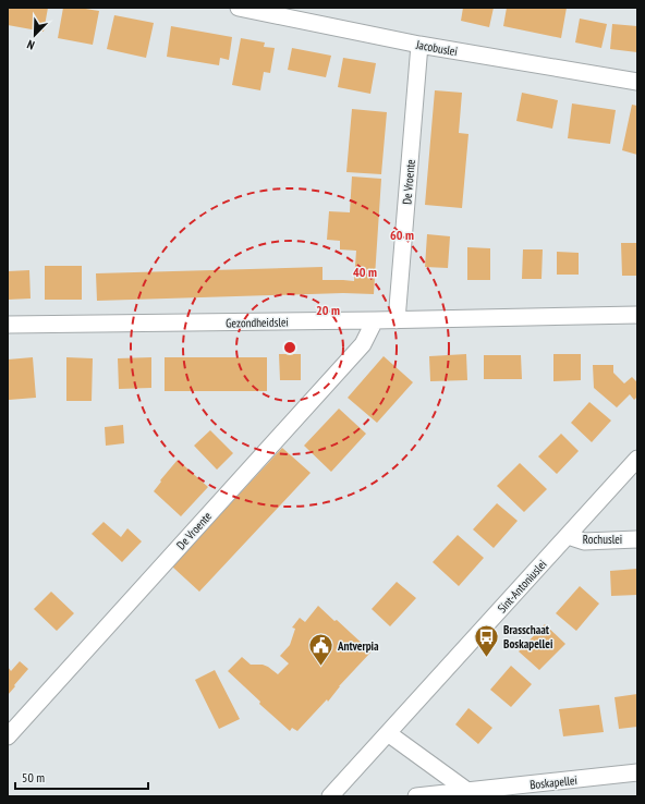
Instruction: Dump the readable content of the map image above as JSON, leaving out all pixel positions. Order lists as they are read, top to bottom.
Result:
{
  "streets": {
    "street": [
      "Jacobuslei",
      "De Vroente",
      "Gezondheidslei",
      "Rochuslei",
      "Sint-Antoniuslei",
      "Boskapellei"
    ]
  },
  "crossings": [
    ["Jacobuslei", "De Vroente"],
    ["De Vroente", "Gezondheidslei"],
    ["Rochuslei", "Sint-Antoniuslei"]
  ],
  "places": {
    "bus stop": ["Brasschaat Boskapellei"],
    "public building": ["Antverpia"]
  },
  "scale_bar": "50 m",
  "north": "bottom left",
  "rings": ["60 m", "40 m", "20 m"]
}
